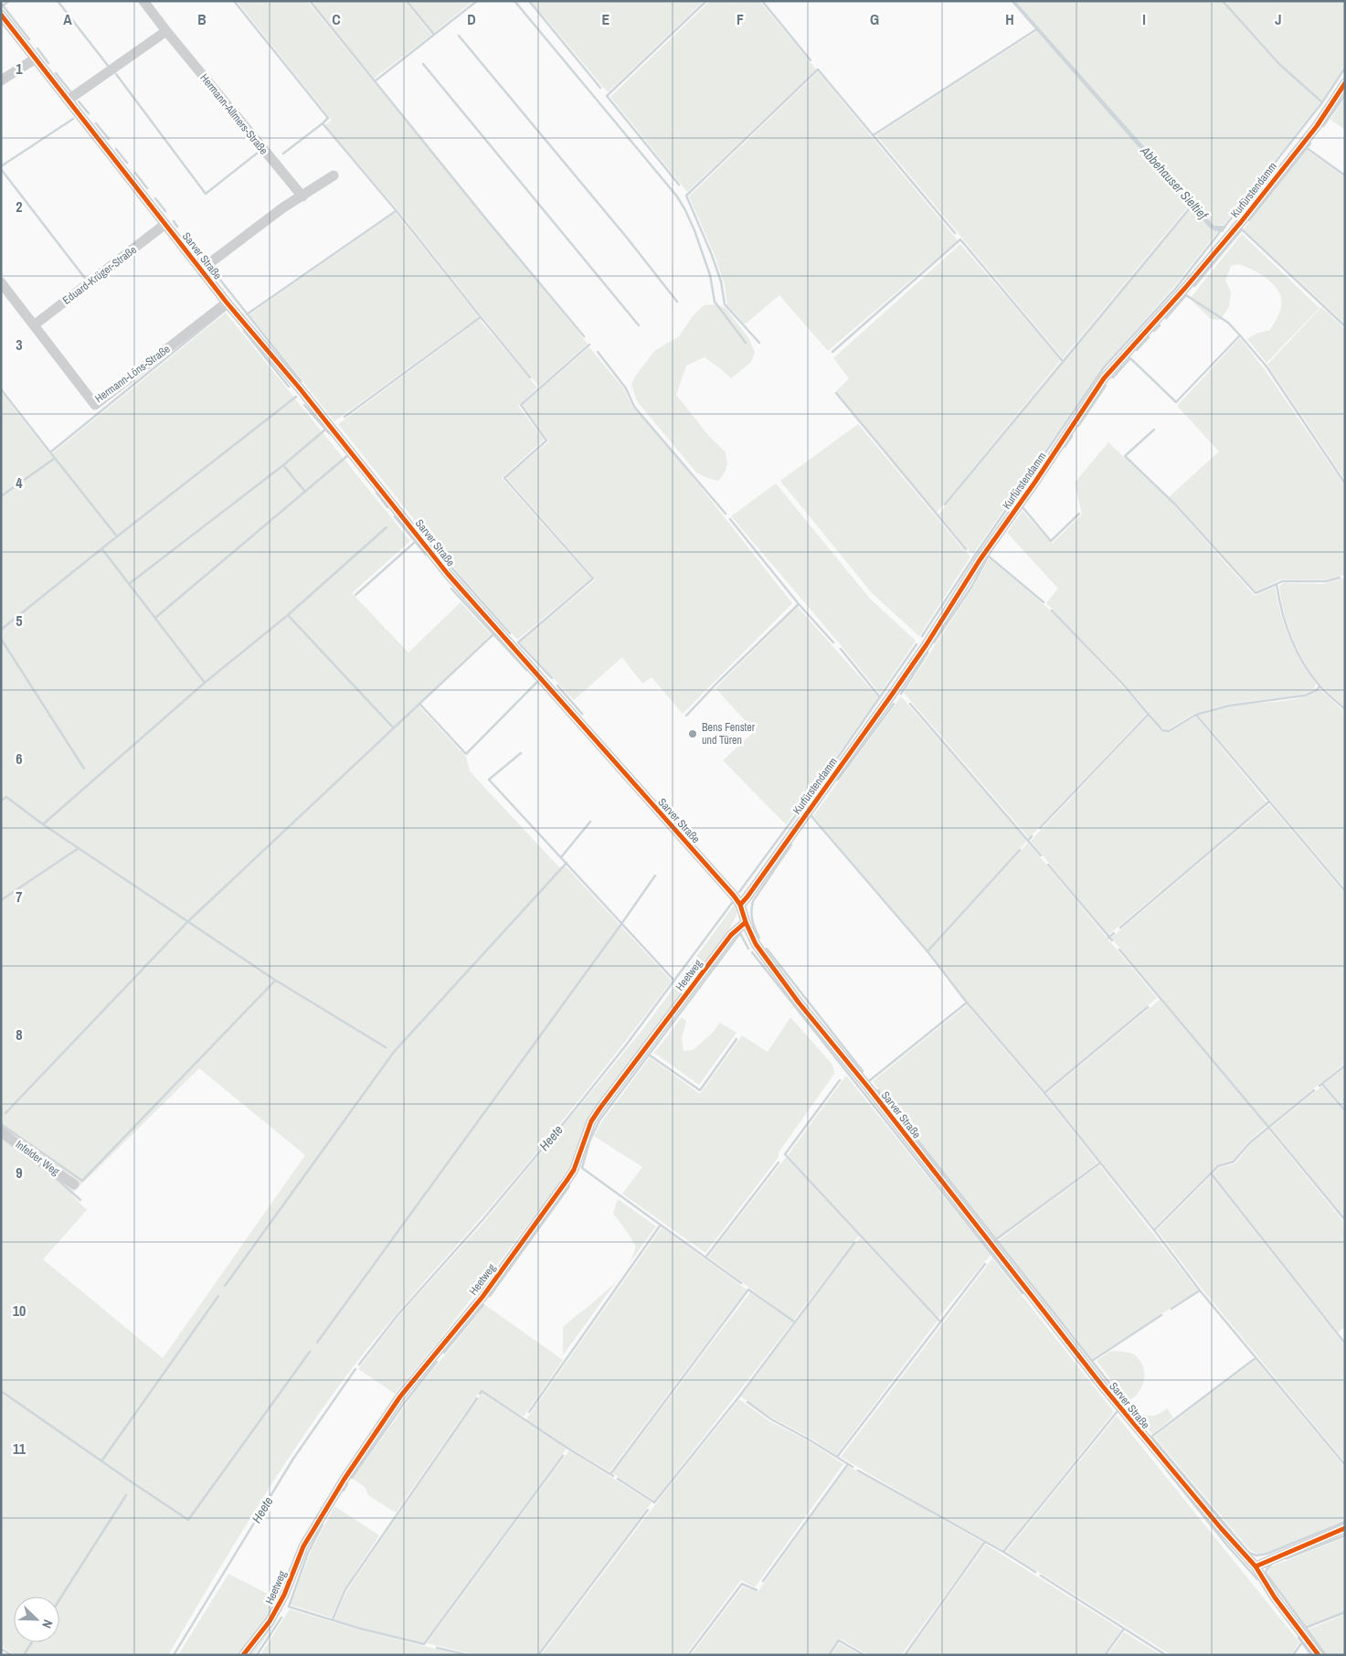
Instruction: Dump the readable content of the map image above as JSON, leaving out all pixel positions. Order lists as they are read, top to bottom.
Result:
{
  "streets": {
    "street": [
      "Hermann-Allmers-Straße",
      "Kurfürstendamm",
      "Sarver Straße",
      "Eduard-Krüger-Straße",
      "Hermann-Löns-Straße",
      "Heetweg",
      "Infelder Weg"
    ]
  },
  "crossings": [
    ["Kurfürstendamm", "Sarver Straße"],
    ["Sarver Straße", "Eduard-Krüger-Straße"],
    ["Sarver Straße", "Hermann-Löns-Straße"],
    ["Sarver Straße", "Heetweg"],
    ["Eduard-Krüger-Straße", "Hermann-Löns-Straße"]
  ],
  "water": ["Abbehauser Sieltief", "Heete"],
  "places": ["Bens Fenster und Türen"],
  "north": "bottom right",
  "grid": {
    "columns": [
      "A",
      "B",
      "C",
      "D",
      "E",
      "F",
      "G",
      "H",
      "I",
      "J"
    ],
    "rows": [
      "1",
      "2",
      "3",
      "4",
      "5",
      "6",
      "7",
      "8",
      "9",
      "10",
      "11"
    ]
  }
}
